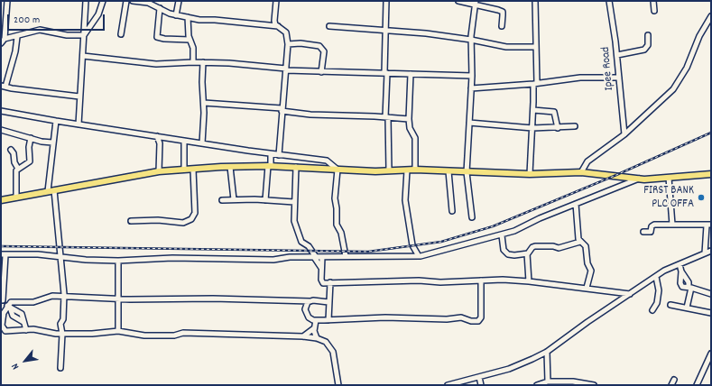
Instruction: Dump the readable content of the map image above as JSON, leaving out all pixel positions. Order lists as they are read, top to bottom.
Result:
{
  "streets": {
    "street": ["Ipee Road"]
  },
  "places": ["FIRST BANK PLC OFFA"],
  "scale_bar": "200 m",
  "north": "bottom left"
}
